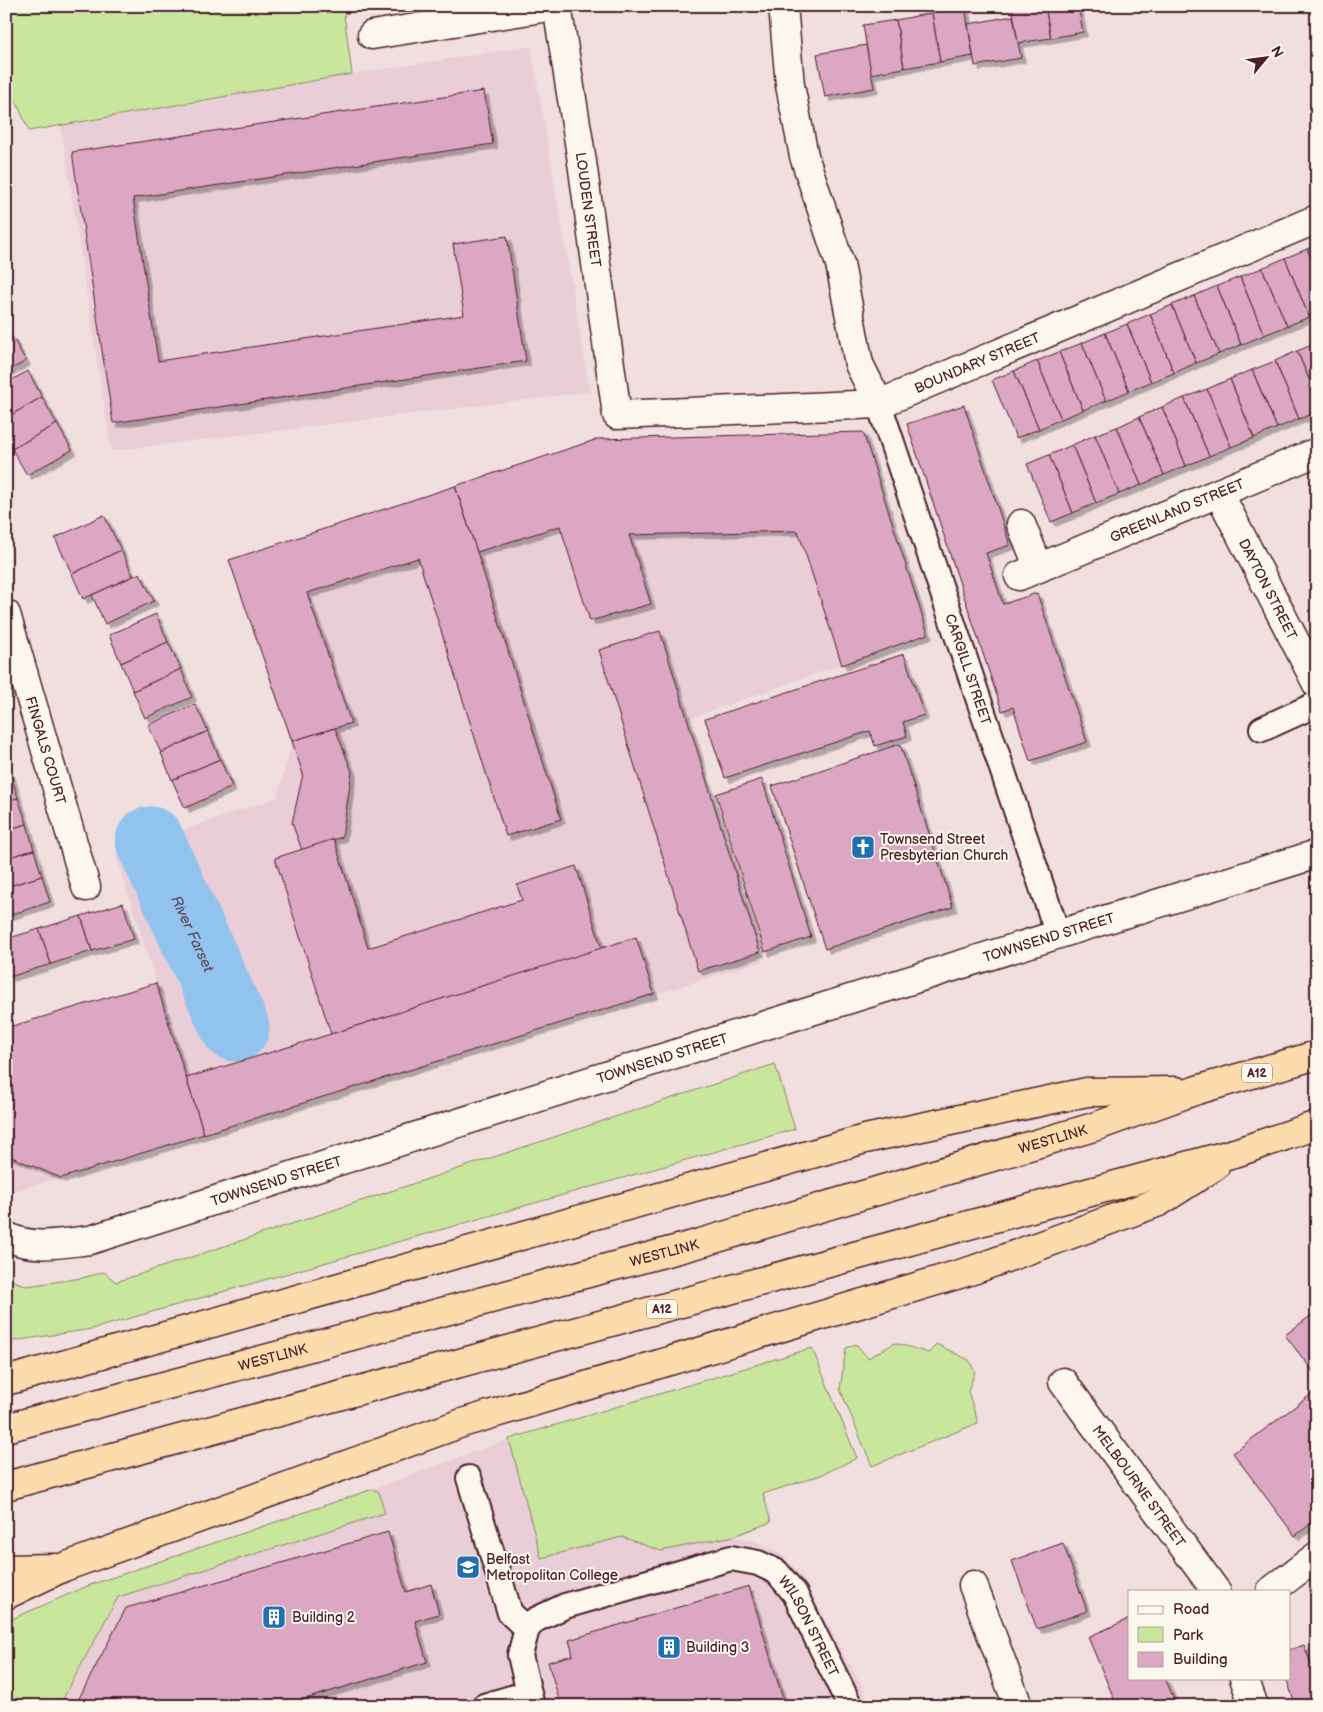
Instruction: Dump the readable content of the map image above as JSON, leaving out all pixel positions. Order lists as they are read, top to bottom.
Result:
{
  "streets": {
    "highway": ["A12", "WESTLINK"],
    "street": [
      "LOUDEN STREET",
      "BOUNDARY STREET",
      "GREENLAND STREET",
      "DAYTON STREET",
      "FINGALS COURT",
      "TOWNSEND STREET",
      "MELBOURNE STREET"
    ],
    "lane": ["CARGILL STREET", "WILSON STREET"]
  },
  "crossings": [
    ["LOUDEN STREET", "BOUNDARY STREET"],
    ["BOUNDARY STREET", "CARGILL STREET"],
    ["GREENLAND STREET", "DAYTON STREET"],
    ["CARGILL STREET", "TOWNSEND STREET"]
  ],
  "water": ["River Farset"],
  "places": {
    "church": ["Townsend Street Presbyterian Church"],
    "school or university": ["Belfast Metropolitan College"],
    "building": ["Building 2", "Building 3"]
  },
  "legend": ["Road", "Park", "Building"],
  "north": "top right"
}
